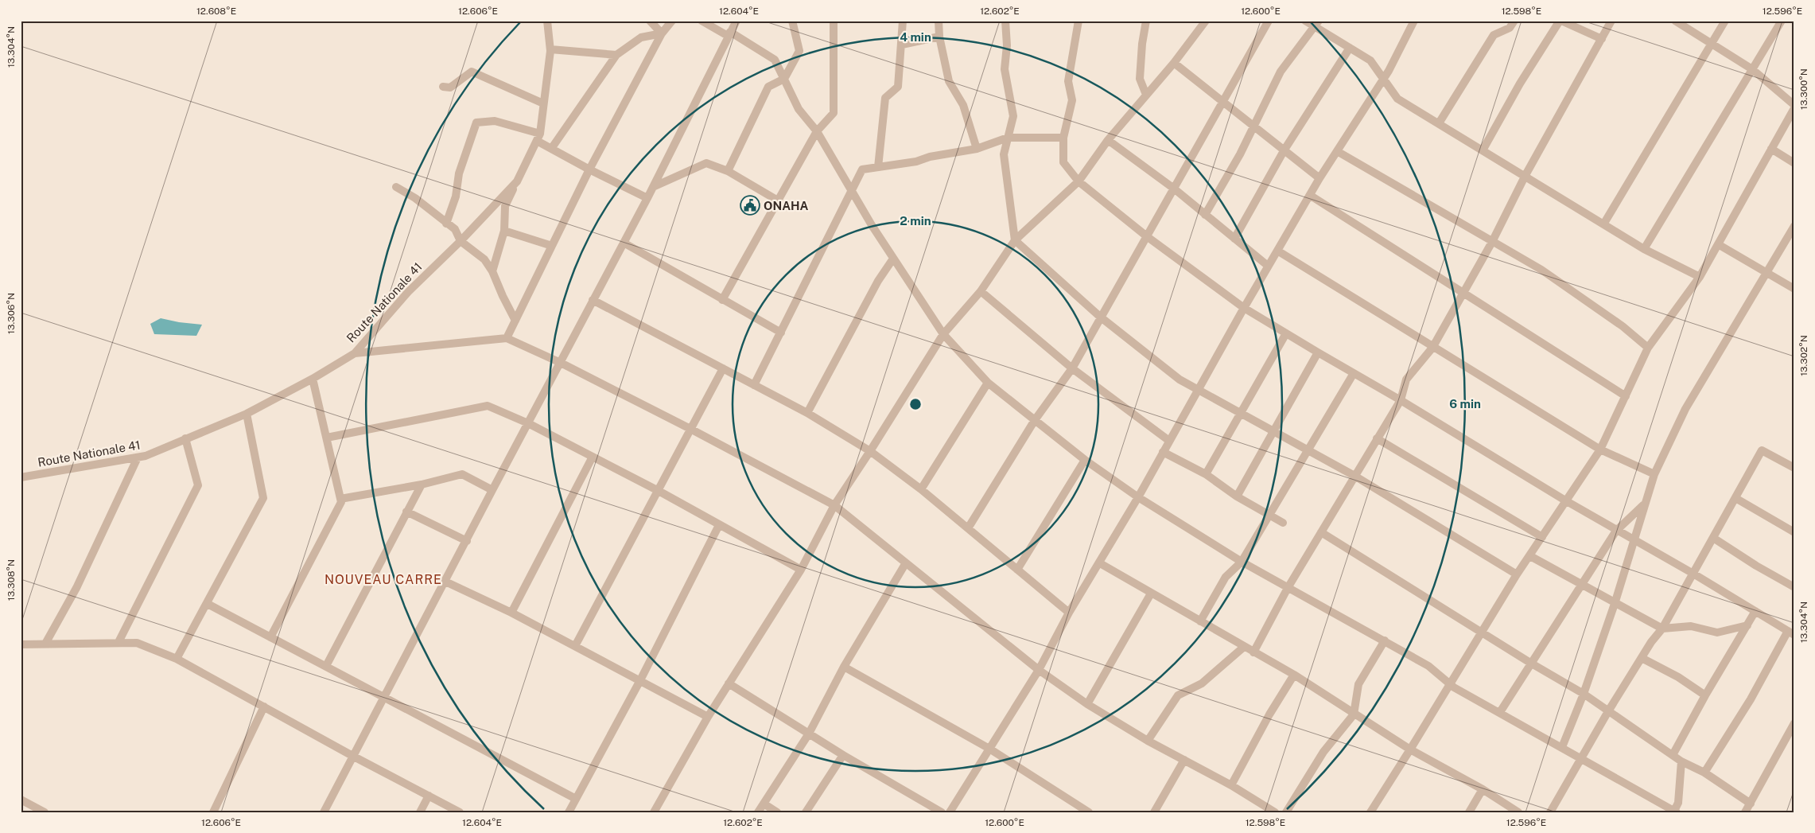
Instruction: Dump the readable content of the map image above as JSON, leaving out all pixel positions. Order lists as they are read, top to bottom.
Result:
{
  "streets": {
    "street": ["Route Nationale 41"]
  },
  "districts": ["NOUVEAU CARRE"],
  "places": {
    "public building": ["ONAHA"]
  },
  "coordinates": [
    "12.608°E",
    "12.606°E",
    "12.604°E",
    "12.602°E",
    "12.600°E",
    "12.598°E",
    "12.596°E",
    "13.304°N",
    "13.300°N",
    "13.306°N",
    "13.302°N",
    "13.308°N"
  ],
  "rings": ["4 min", "2 min", "6 min"]
}
